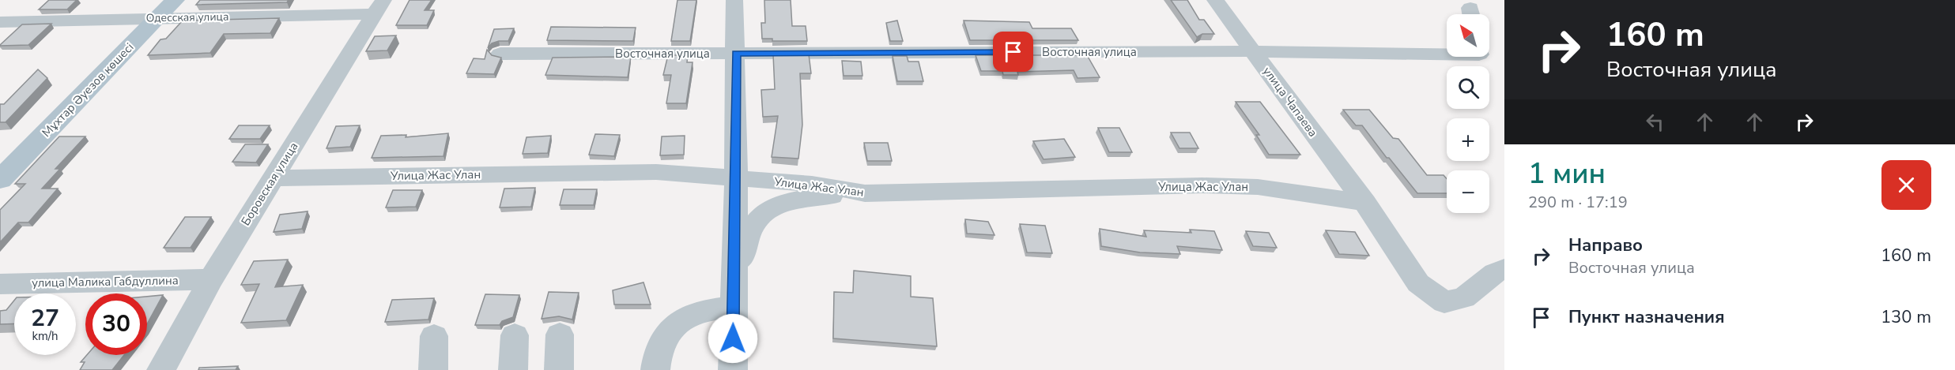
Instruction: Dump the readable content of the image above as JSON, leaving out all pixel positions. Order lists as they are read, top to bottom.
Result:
{
  "streets": {
    "main road": ["Мұхтар Әуезов көшесі"],
    "street": [
      "Одесская улица",
      "Восточная улица",
      "улица Чапаева",
      "Улица Жас Улан",
      "Боровская улица",
      "улица Малика Габдуллина"
    ]
  },
  "crossings": [
    ["Одесская улица", "Мұхтар Әуезов көшесі"],
    ["Одесская улица", "Боровская улица"],
    ["Восточная улица", "улица Чапаева"],
    ["улица Чапаева", "Улица Жас Улан"],
    ["Улица Жас Улан", "Боровская улица"],
    ["Боровская улица", "улица Малика Габдуллина"]
  ],
  "north": "top left",
  "page": {
    "turn": ["160 m", "Восточная улица"],
    "map_buttons": ["+", "−"],
    "heading": ["1 мин", "290 m · 17:19"],
    "list": [
      {
        "name": "Направо",
        "note": "Восточная улица",
        "value": "160 m"
      },
      {
        "name": "Пункт назначения",
        "value": "130 m"
      }
    ],
    "speed": "27 km/h",
    "limit": "30"
  }
}
